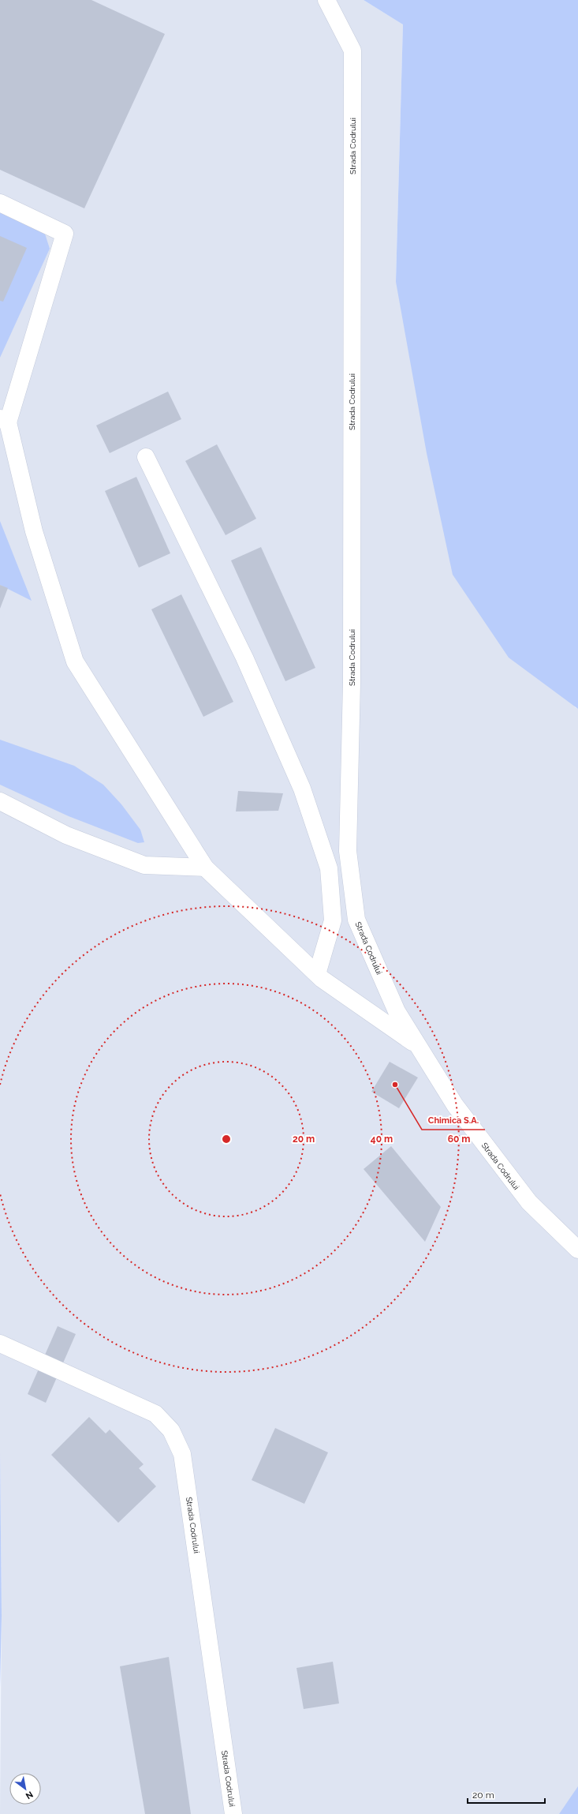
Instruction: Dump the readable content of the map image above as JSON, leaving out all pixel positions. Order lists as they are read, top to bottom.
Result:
{
  "streets": {
    "street": ["Strada Codrului"]
  },
  "places": ["Chimica S.A."],
  "scale_bar": "20 m",
  "north": "bottom right",
  "rings": ["20 m", "40 m", "60 m"]
}
